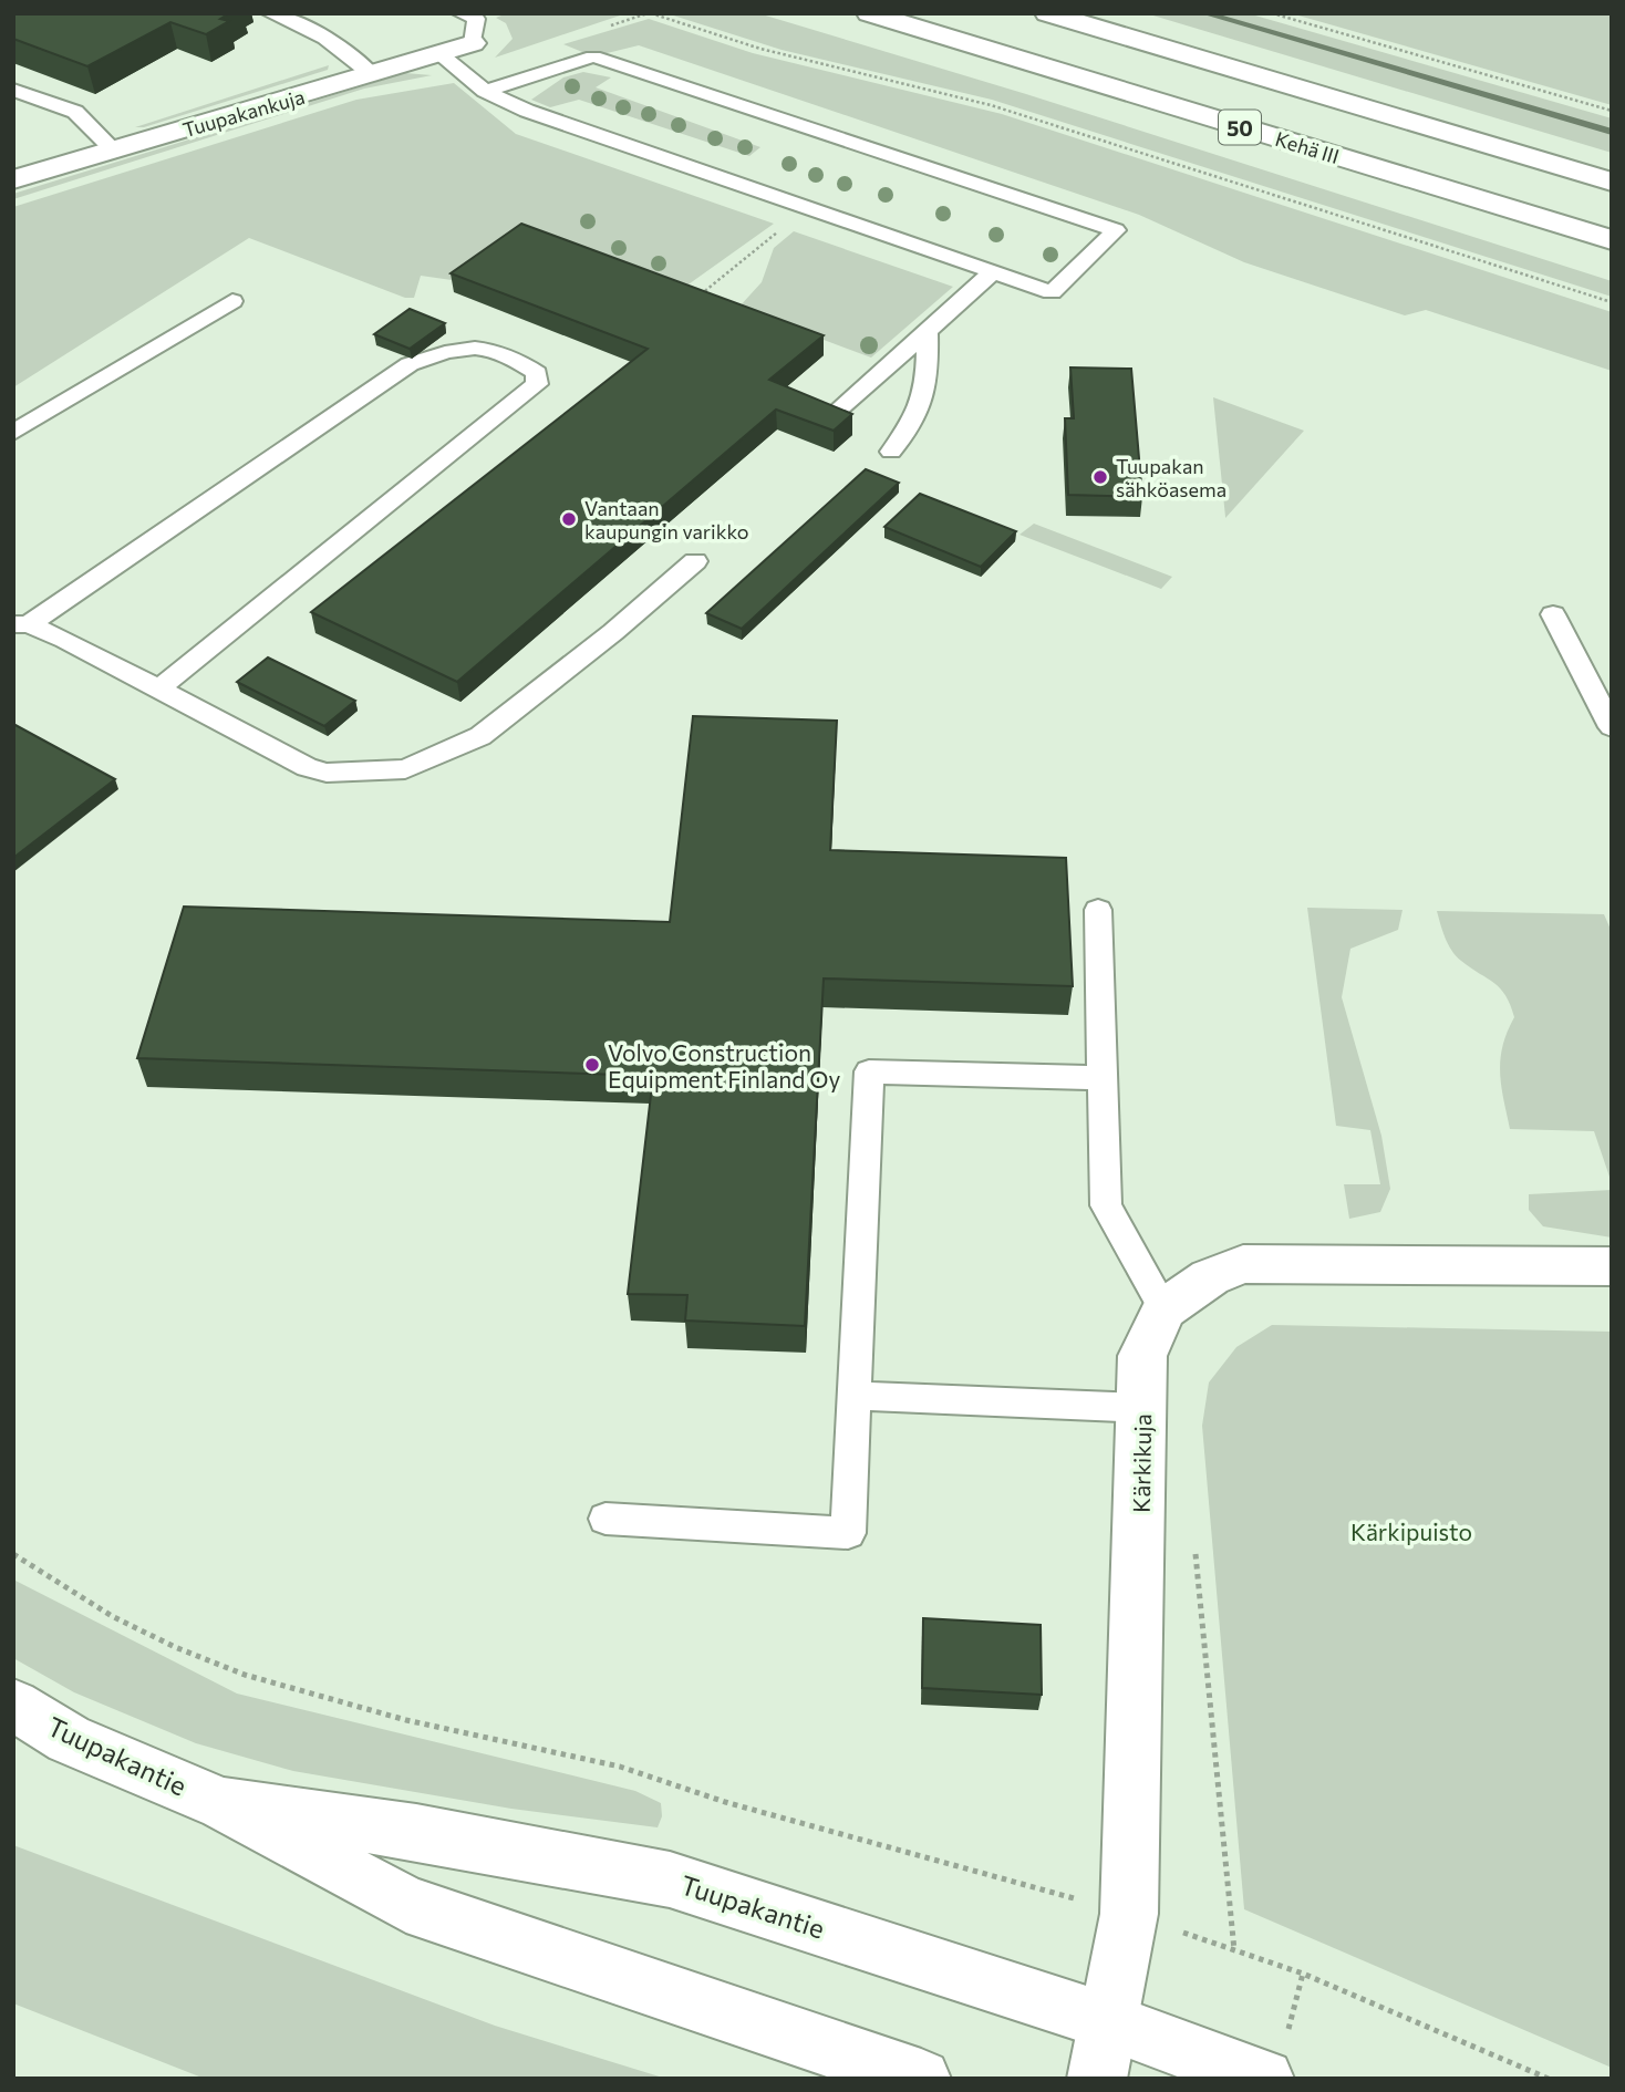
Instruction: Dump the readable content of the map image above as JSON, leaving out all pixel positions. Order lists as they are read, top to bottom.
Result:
{
  "streets": {
    "main road": [
      "Tuupakankuja",
      "50",
      "Kehä III",
      "Kärkikuja",
      "Tuupakantie"
    ]
  },
  "crossings": [
    ["Kärkikuja", "Tuupakantie"]
  ],
  "parks": ["Kärkipuisto"],
  "places": ["Tuupakan sähköasema", "Vantaan kaupungin varikko", "Volvo Construction Equipment Finland Oy"]
}
